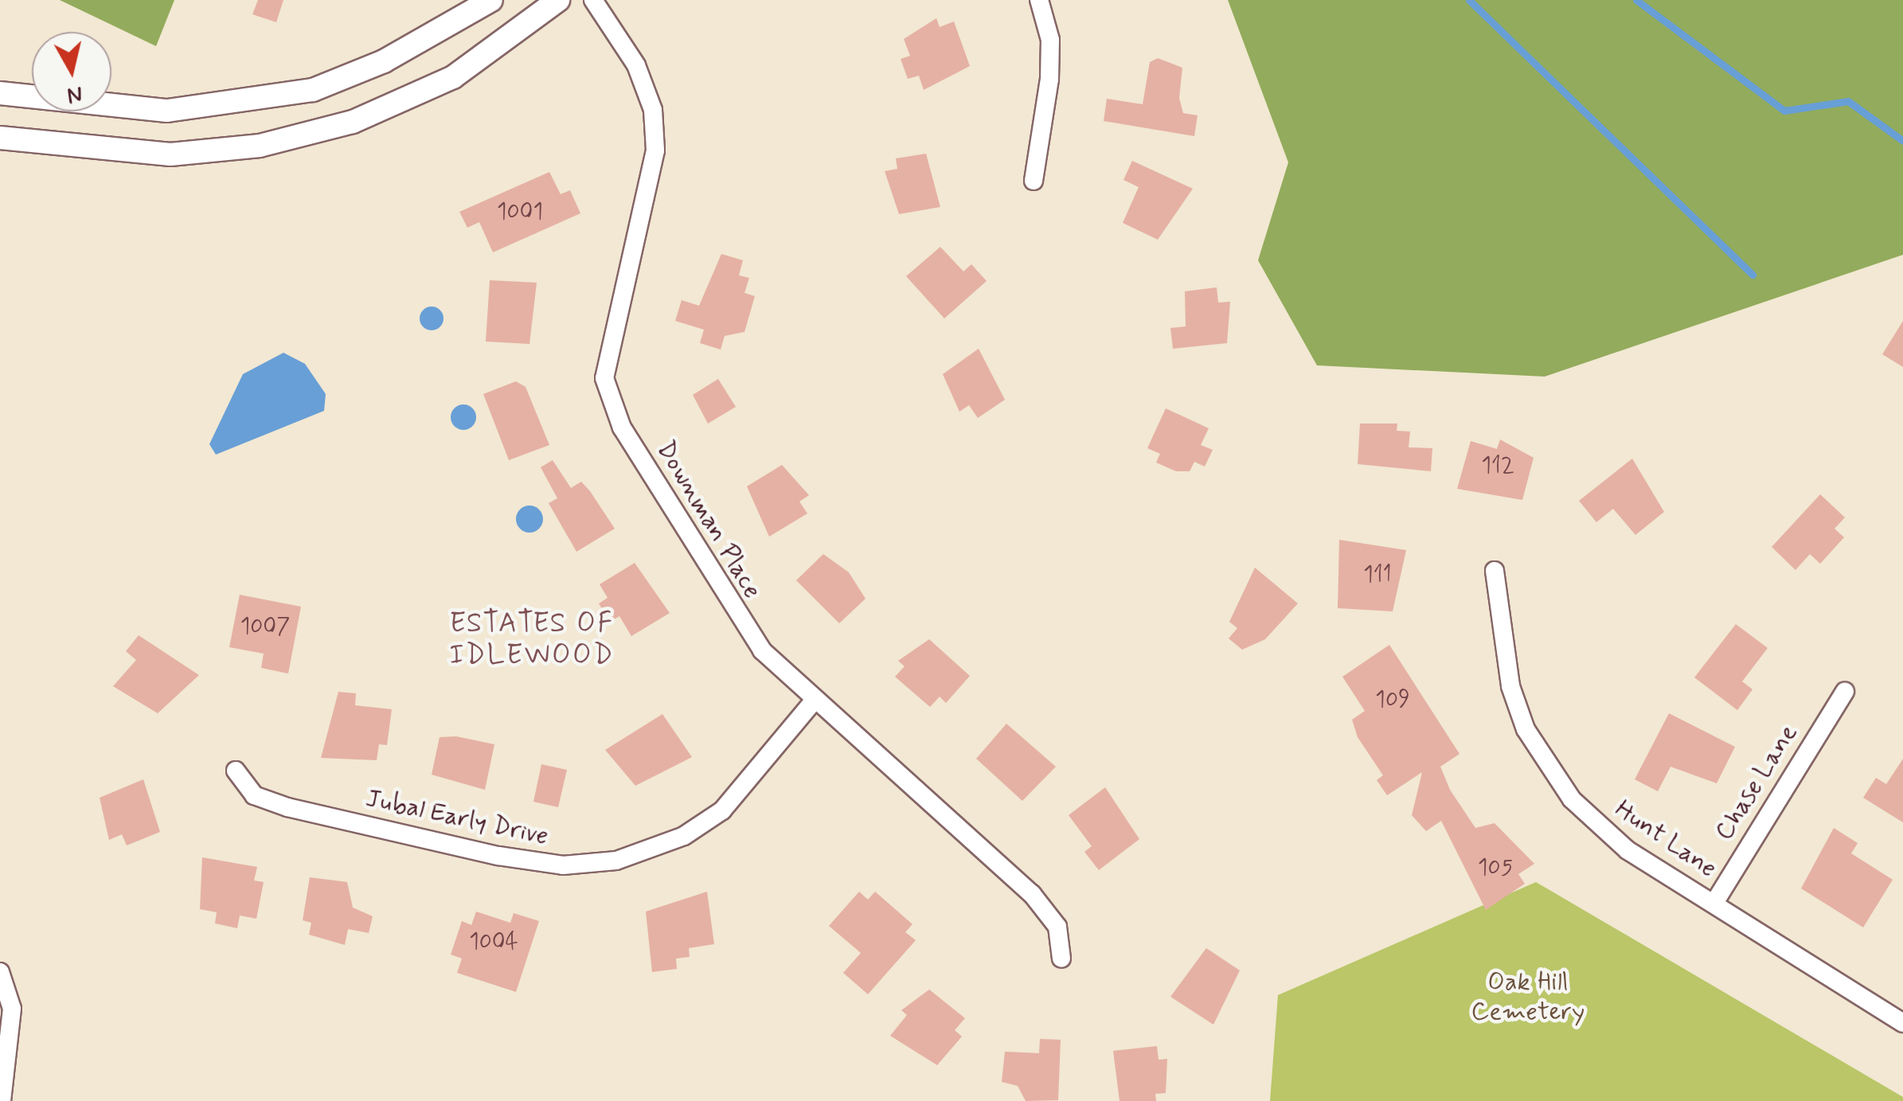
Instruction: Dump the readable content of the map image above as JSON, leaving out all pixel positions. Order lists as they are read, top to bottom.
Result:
{
  "streets": {
    "street": [
      "Downman Place",
      "Chase Lane",
      "Jubal Early Drive",
      "Hunt Lane"
    ]
  },
  "crossings": [
    ["Downman Place", "Jubal Early Drive"],
    ["Chase Lane", "Hunt Lane"]
  ],
  "districts": ["ESTATES OF IDLEWOOD"],
  "parks": ["Oak Hill Cemetery"],
  "house_numbers": [
    "1001",
    "112",
    "111",
    "1007",
    "109",
    "105",
    "1004"
  ],
  "north": "bottom"
}
